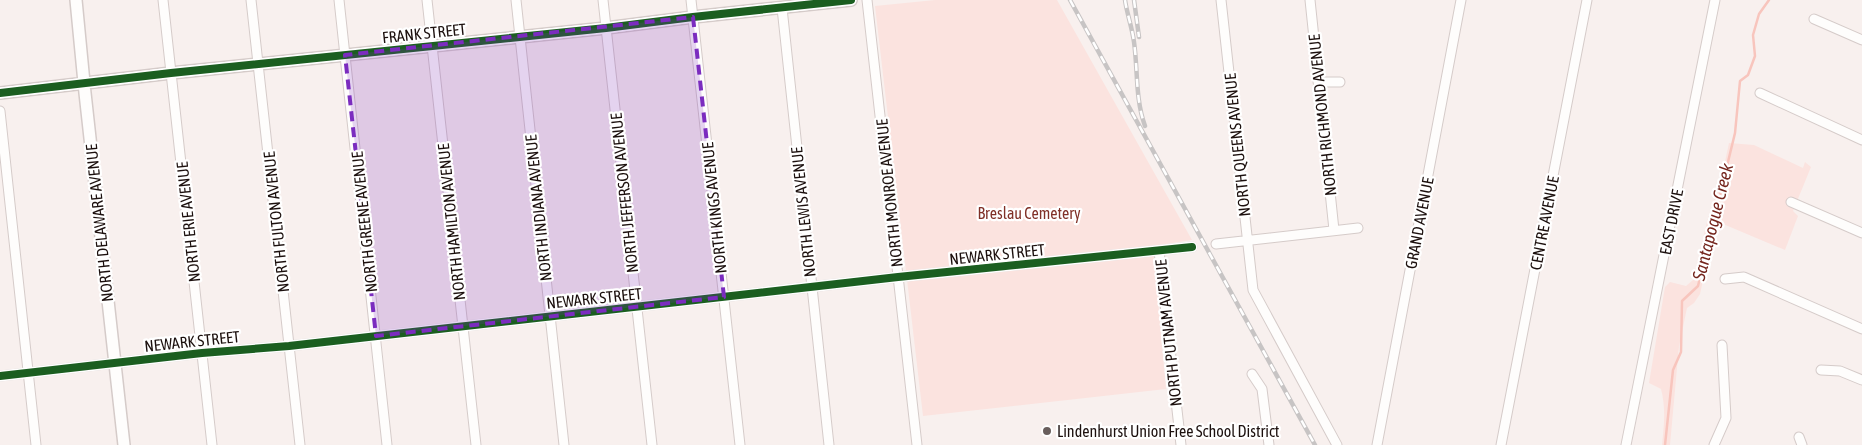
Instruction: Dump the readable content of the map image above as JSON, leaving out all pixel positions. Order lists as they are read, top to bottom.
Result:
{
  "streets": {
    "street": [
      "FRANK STREET",
      "NORTH RICHMOND AVENUE",
      "NORTH QUEENS AVENUE",
      "NORTH JEFFERSON AVENUE",
      "NORTH MONROE AVENUE",
      "NORTH INDIANA AVENUE",
      "NORTH KINGS AVENUE",
      "NORTH LEWIS AVENUE",
      "NORTH ERIE AVENUE",
      "NORTH FULTON AVENUE",
      "NORTH GREENE AVENUE",
      "NORTH HAMILTON AVENUE",
      "EAST DRIVE",
      "NORTH DELAWARE AVENUE",
      "GRAND AVENUE",
      "CENTRE AVENUE",
      "NEWARK STREET",
      "NORTH PUTNAM AVENUE"
    ]
  },
  "crossings": [
    ["FRANK STREET", "NORTH JEFFERSON AVENUE"],
    ["FRANK STREET", "NORTH INDIANA AVENUE"],
    ["FRANK STREET", "NORTH KINGS AVENUE"],
    ["FRANK STREET", "NORTH LEWIS AVENUE"],
    ["FRANK STREET", "NORTH ERIE AVENUE"],
    ["FRANK STREET", "NORTH FULTON AVENUE"],
    ["FRANK STREET", "NORTH GREENE AVENUE"],
    ["FRANK STREET", "NORTH HAMILTON AVENUE"],
    ["FRANK STREET", "NORTH DELAWARE AVENUE"],
    ["NORTH JEFFERSON AVENUE", "NEWARK STREET"],
    ["NORTH MONROE AVENUE", "NEWARK STREET"],
    ["NORTH INDIANA AVENUE", "NEWARK STREET"],
    ["NORTH KINGS AVENUE", "NEWARK STREET"],
    ["NORTH LEWIS AVENUE", "NEWARK STREET"],
    ["NORTH ERIE AVENUE", "NEWARK STREET"],
    ["NORTH FULTON AVENUE", "NEWARK STREET"],
    ["NORTH GREENE AVENUE", "NEWARK STREET"],
    ["NORTH HAMILTON AVENUE", "NEWARK STREET"],
    ["NORTH DELAWARE AVENUE", "NEWARK STREET"],
    ["NEWARK STREET", "NORTH PUTNAM AVENUE"]
  ],
  "water": ["Santapogue Creek"],
  "parks": ["Breslau Cemetery"],
  "places": ["Lindenhurst Union Free School District"]
}
